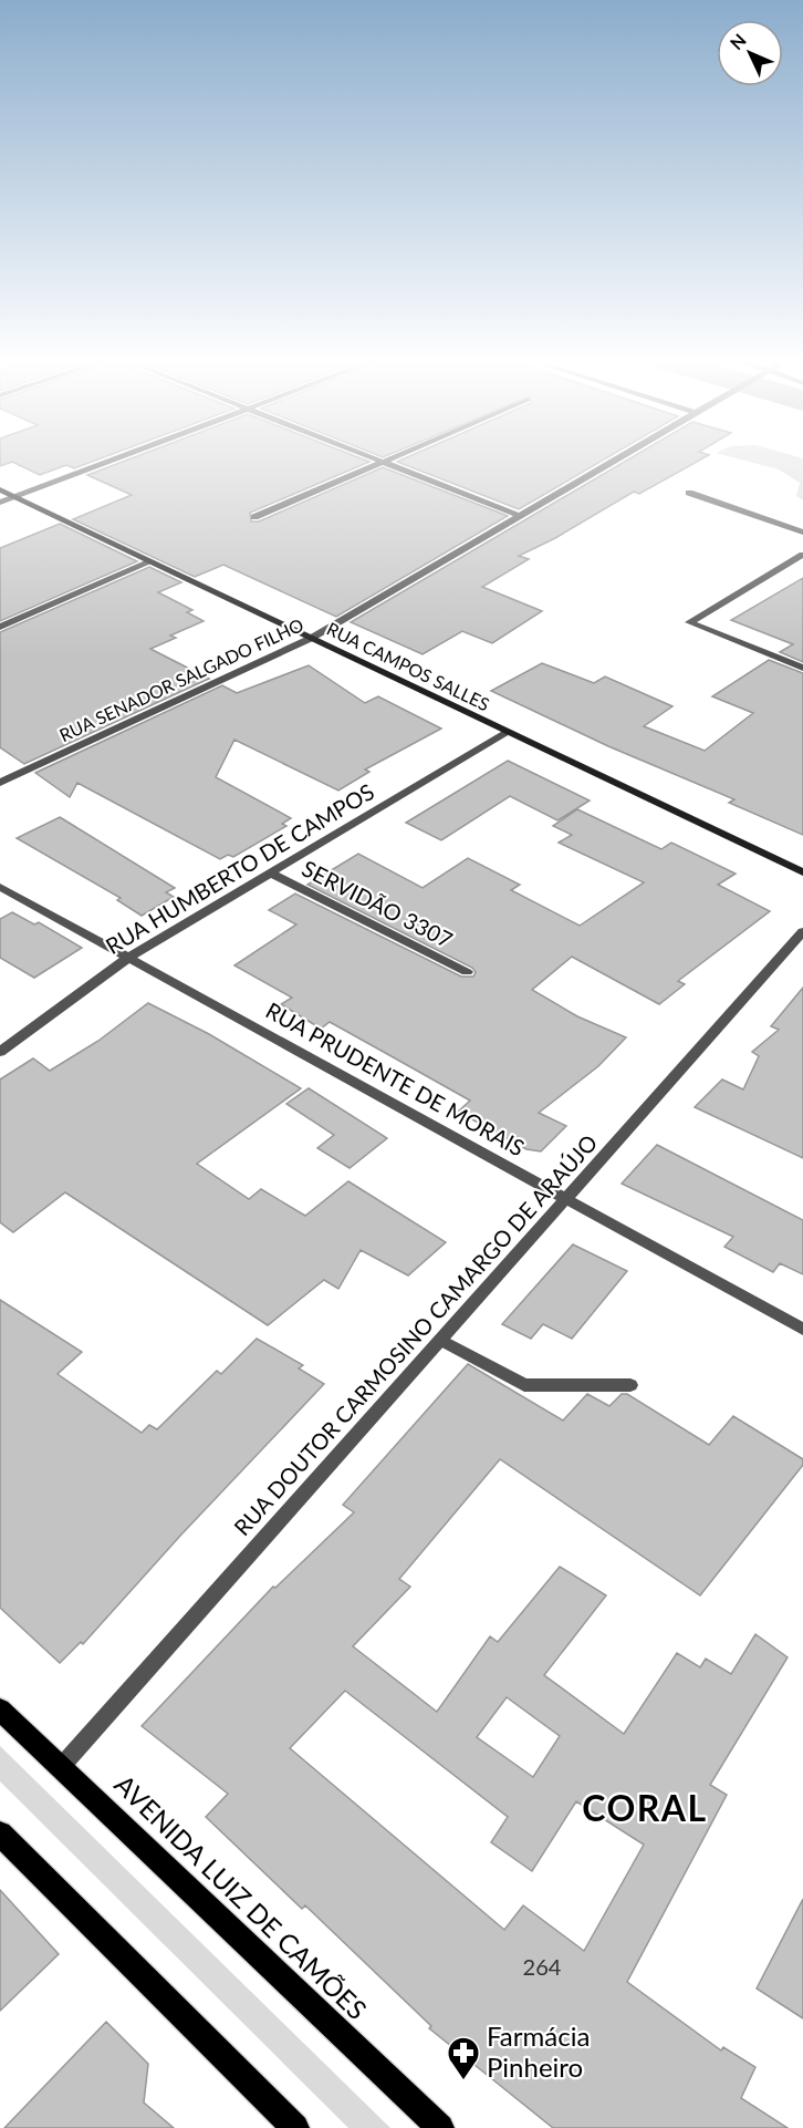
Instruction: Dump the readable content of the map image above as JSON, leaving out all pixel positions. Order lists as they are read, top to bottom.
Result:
{
  "streets": {
    "main road": ["RUA CAMPOS SALLES", "AVENIDA LUIZ DE CAMÕES"],
    "street": [
      "RUA SENADOR SALGADO FILHO",
      "RUA HUMBERTO DE CAMPOS",
      "SERVIDÃO 3307",
      "RUA PRUDENTE DE MORAIS",
      "RUA DOUTOR CARMOSINO CAMARGO DE ARAÚJO"
    ]
  },
  "crossings": [
    ["RUA CAMPOS SALLES", "RUA SENADOR SALGADO FILHO"],
    ["RUA CAMPOS SALLES", "RUA HUMBERTO DE CAMPOS"],
    ["RUA HUMBERTO DE CAMPOS", "SERVIDÃO 3307"],
    ["RUA HUMBERTO DE CAMPOS", "RUA PRUDENTE DE MORAIS"],
    ["RUA PRUDENTE DE MORAIS", "RUA DOUTOR CARMOSINO CAMARGO DE ARAÚJO"],
    ["RUA DOUTOR CARMOSINO CAMARGO DE ARAÚJO", "AVENIDA LUIZ DE CAMÕES"]
  ],
  "districts": ["CORAL"],
  "places": {
    "pharmacy": ["Farmácia Pinheiro"]
  },
  "house_numbers": ["264"],
  "north": "top left"
}
